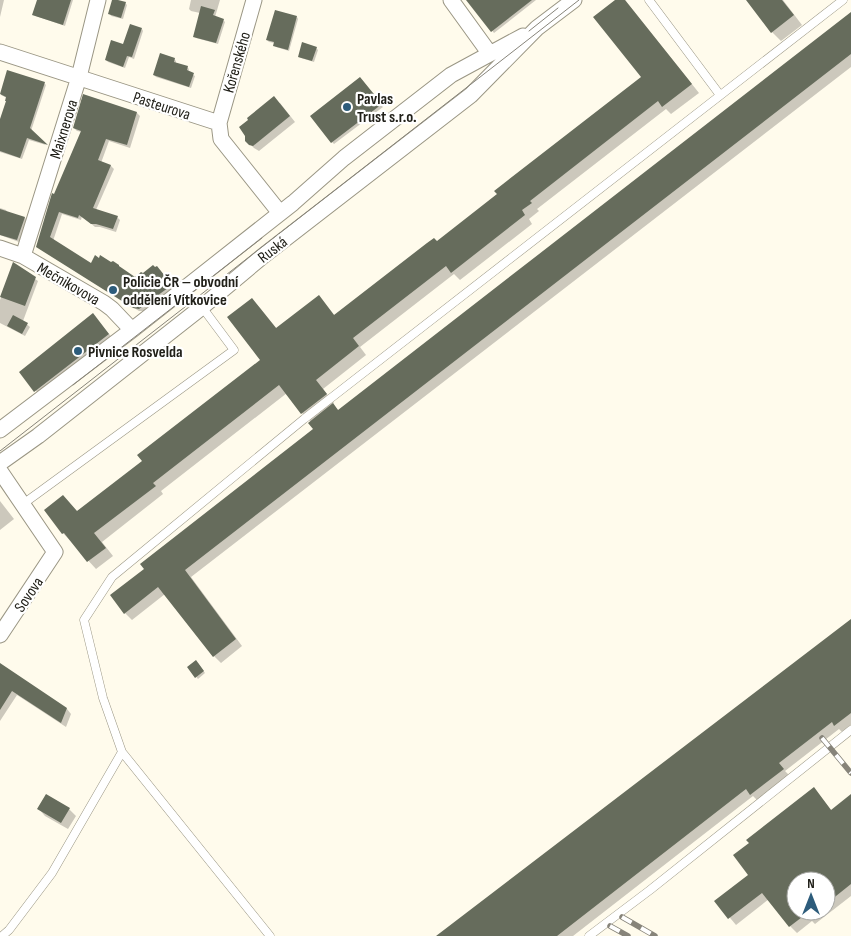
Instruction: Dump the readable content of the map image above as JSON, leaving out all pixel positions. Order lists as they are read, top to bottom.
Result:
{
  "streets": {
    "street": [
      "Kořenského",
      "Pasteurova",
      "Maixnerova",
      "Ruská",
      "Mečnikovova",
      "Sovova"
    ]
  },
  "crossings": [
    ["Kořenského", "Pasteurova"],
    ["Pasteurova", "Maixnerova"],
    ["Maixnerova", "Mečnikovova"],
    ["Ruská", "Mečnikovova"]
  ],
  "places": ["Pavlas Trust s.r.o.", "Policie ČR – obvodní oddělení Vítkovice", "Pivnice Rosvelda"],
  "north": "top"
}
